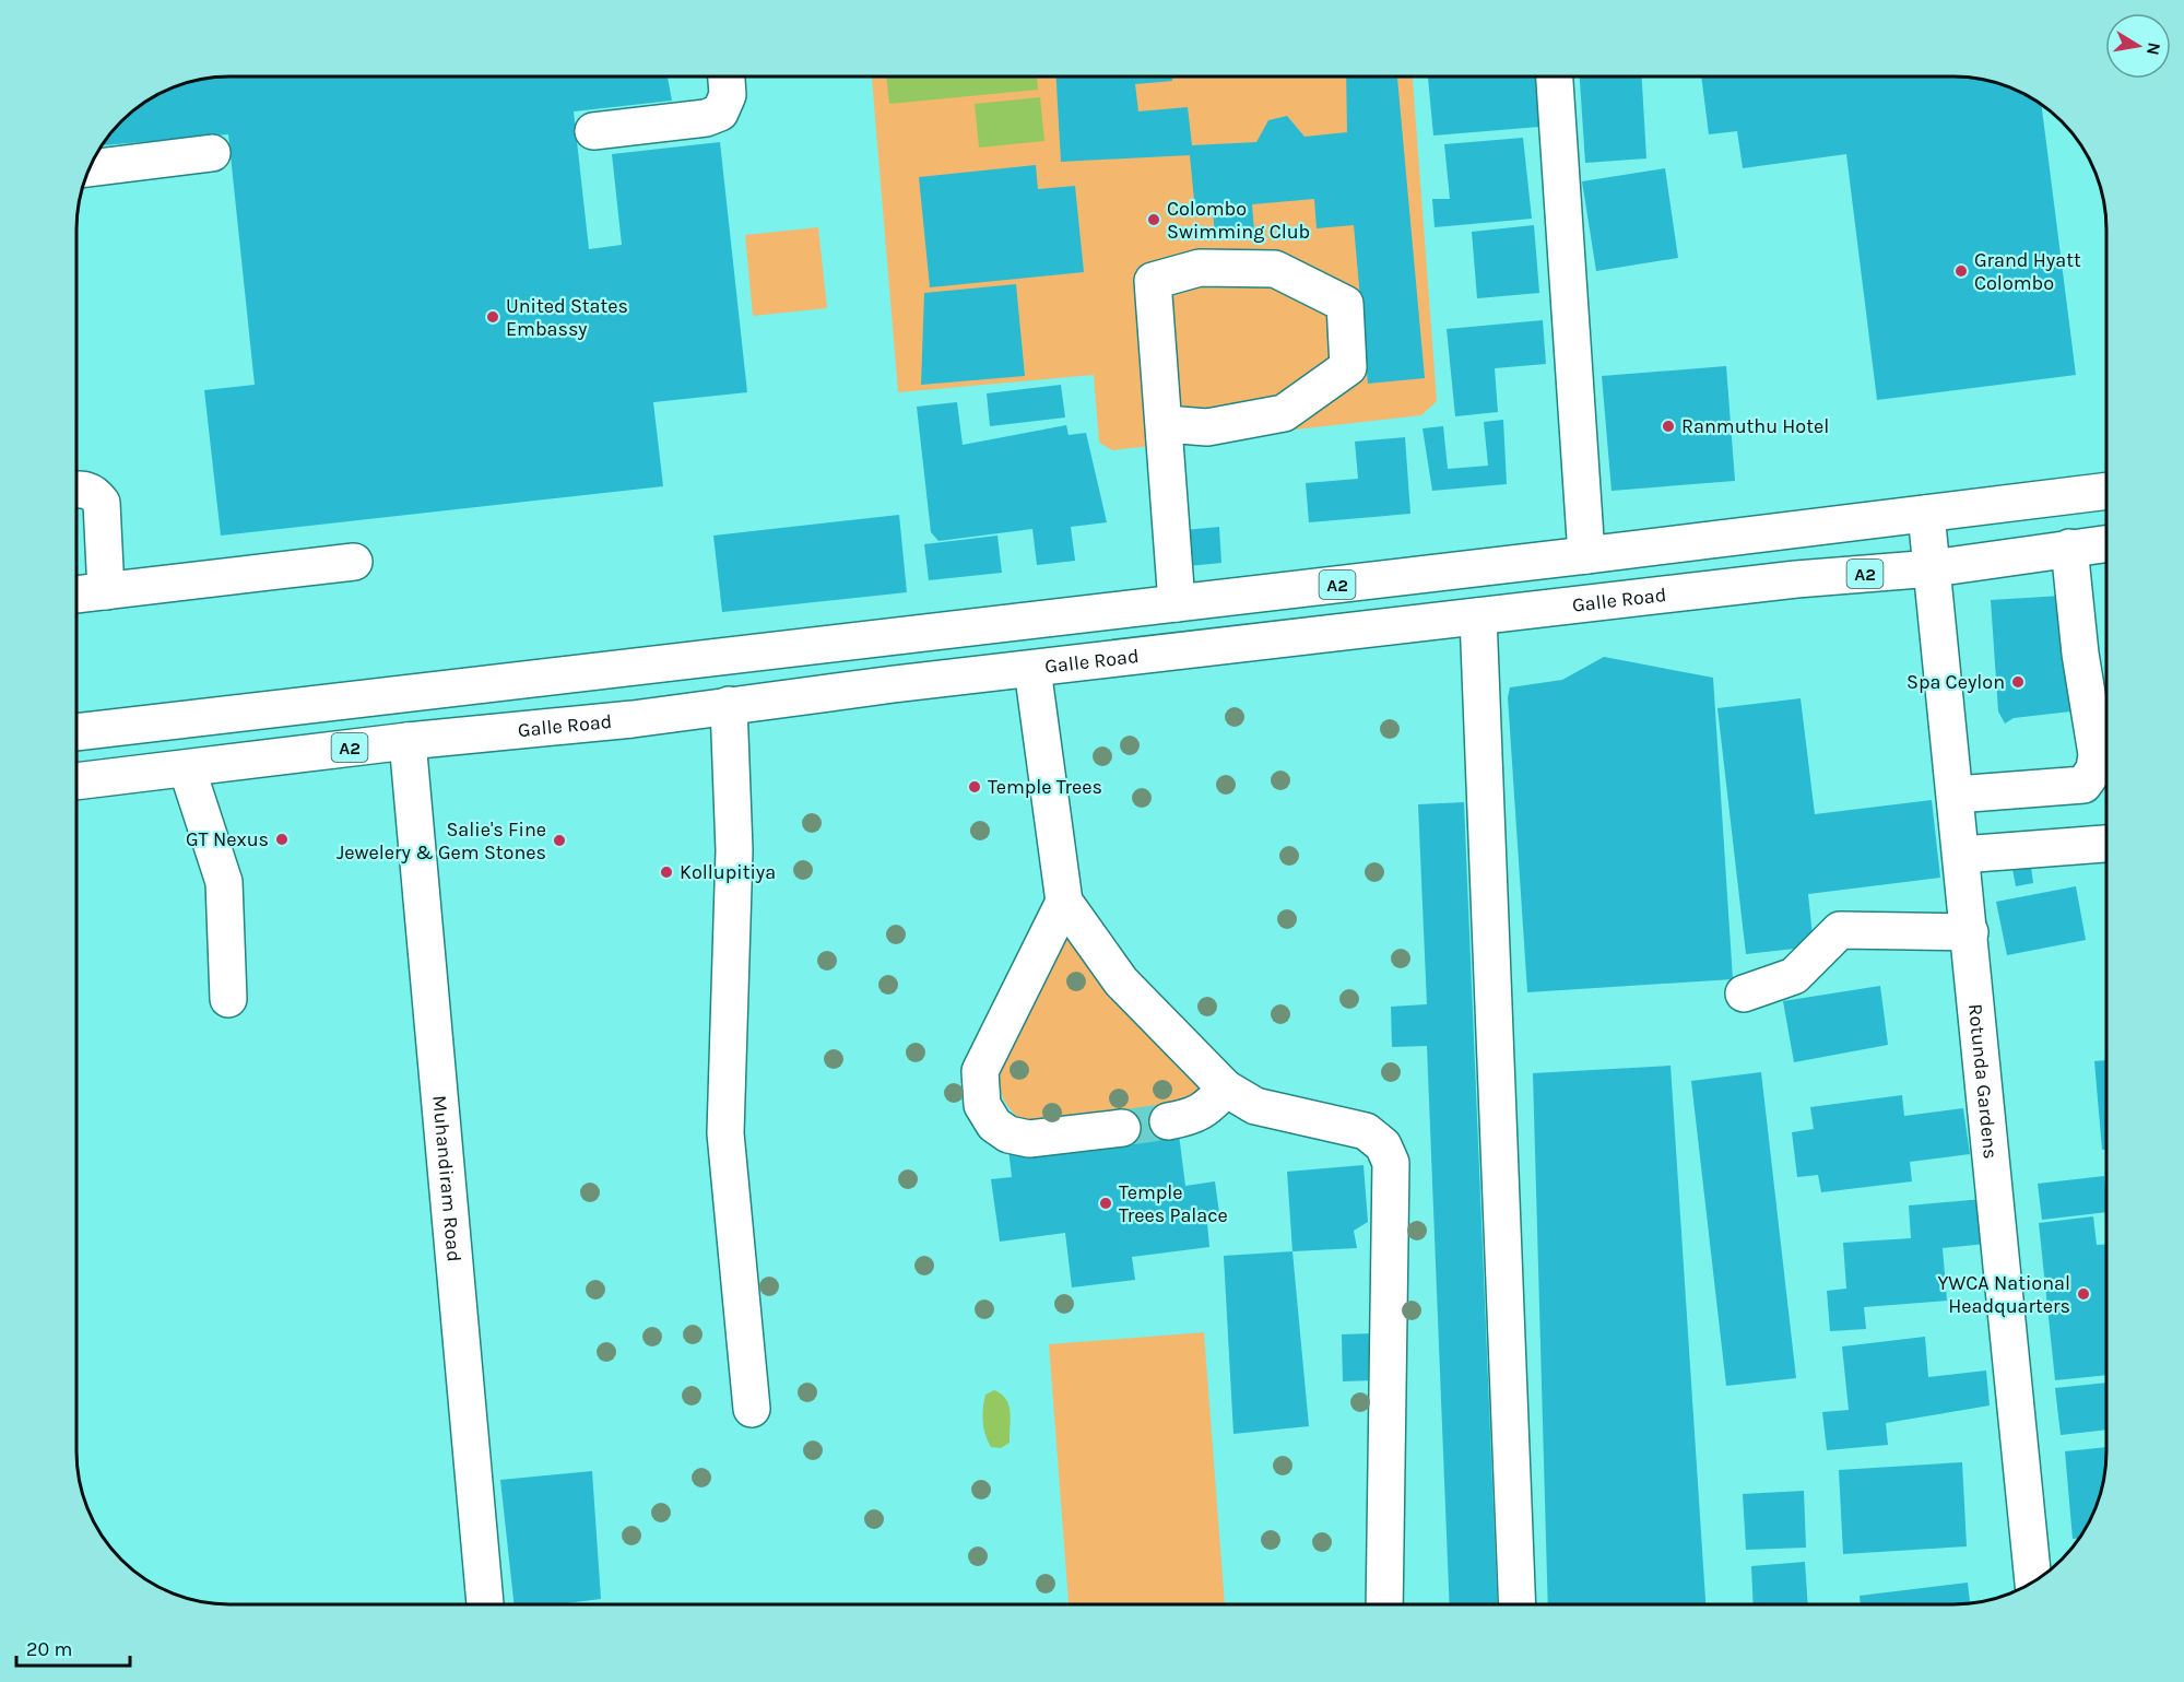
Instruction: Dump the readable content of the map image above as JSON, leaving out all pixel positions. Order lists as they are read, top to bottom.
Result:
{
  "streets": {
    "main road": [
      "A2",
      "Galle Road",
      "Rotunda Gardens",
      "Muhandiram Road"
    ]
  },
  "crossings": [
    ["A2", "Rotunda Gardens"],
    ["Galle Road", "Rotunda Gardens"],
    ["Galle Road", "Muhandiram Road"]
  ],
  "places": [
    "Colombo Swimming Club",
    "Grand Hyatt Colombo",
    "United States Embassy",
    "Ranmuthu Hotel",
    "Spa Ceylon",
    "Temple Trees",
    "GT Nexus",
    "Salie's Fine Jewelery & Gem Stones",
    "Kollupitiya",
    "Temple Trees Palace",
    "YWCA National Headquarters"
  ],
  "scale_bar": "20 m",
  "north": "right"
}
